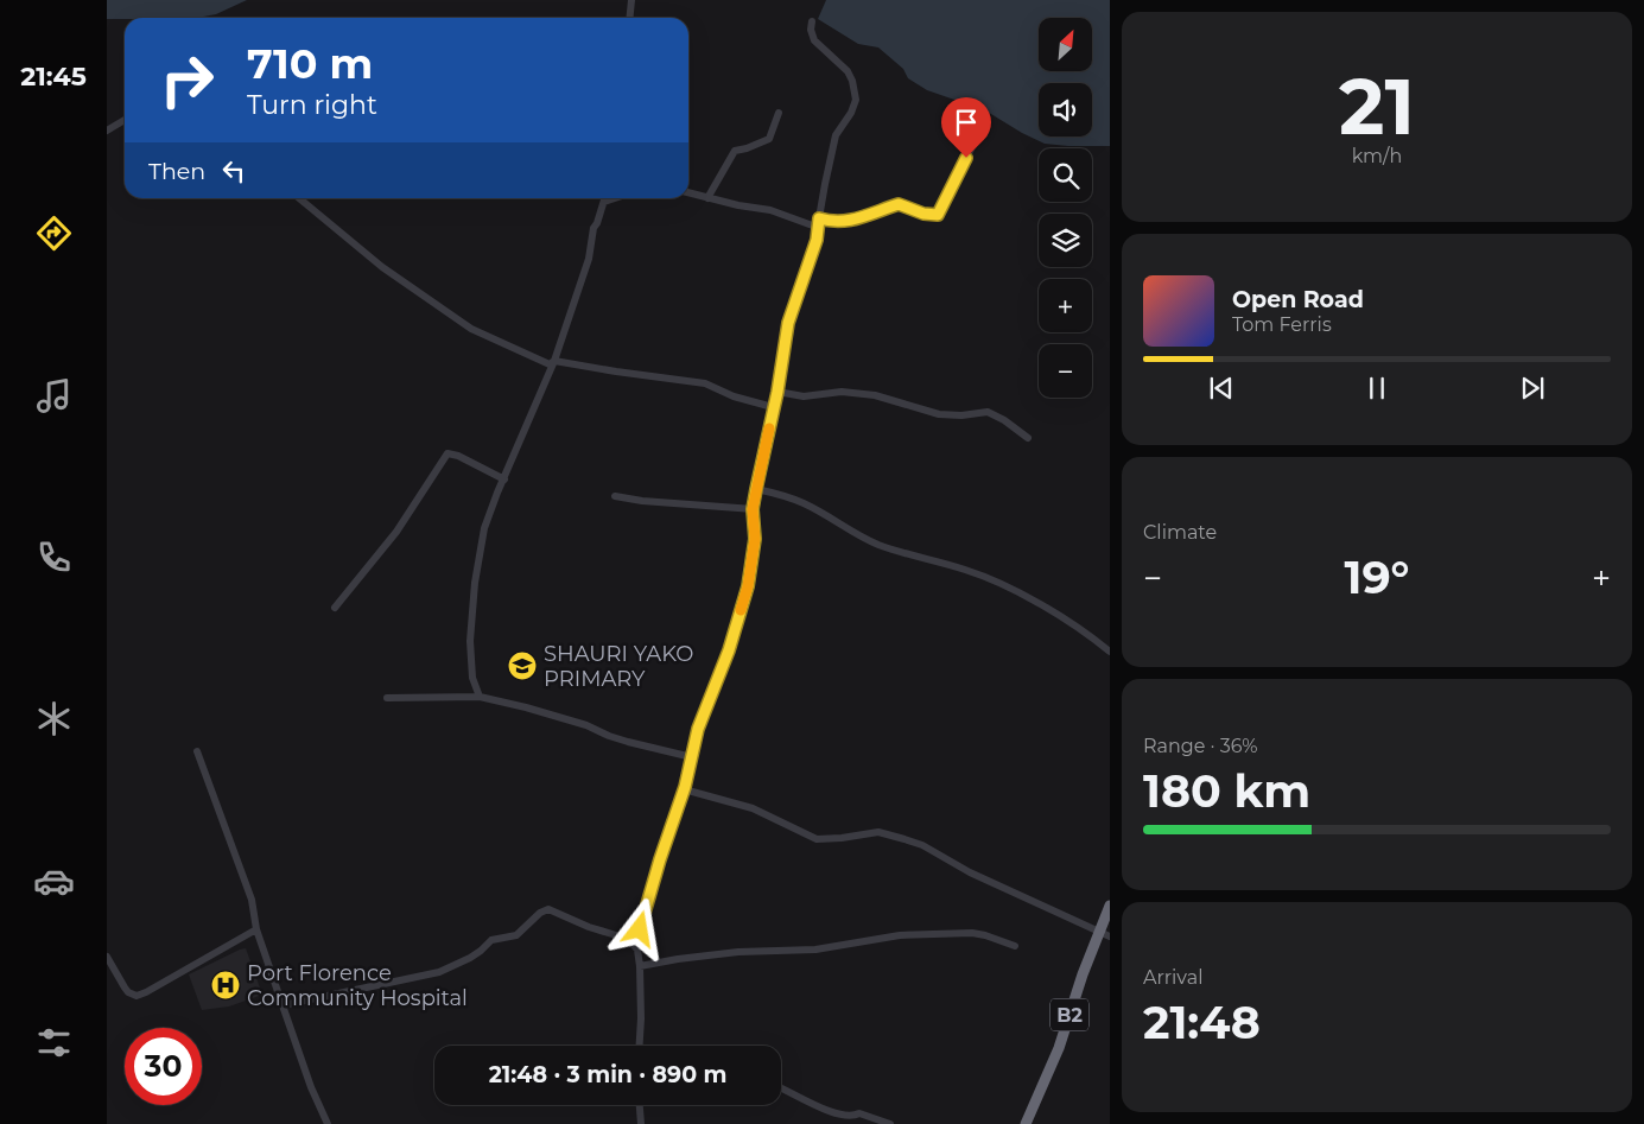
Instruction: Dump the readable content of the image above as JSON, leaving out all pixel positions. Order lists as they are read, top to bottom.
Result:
{
  "streets": {
    "highway": ["B2"]
  },
  "places": {
    "school or university": ["SHAURI YAKO PRIMARY"],
    "hospital": ["Port Florence Community Hospital"]
  },
  "north": "top right",
  "page": {
    "tabs": "21:45",
    "tile": [
      ["21", "km/h"],
      "Climate",
      ["Range · 36%", "180 km"],
      ["Arrival", "21:48"]
    ],
    "map_buttons": ["+", "−"],
    "turn": ["710 m", "Turn right"],
    "then": "Then",
    "song": ["Open Road", "Tom Ferris"],
    "heat": ["−", "19°", "+"],
    "limit": "30",
    "trip": "21:48 · 3 min · 890 m"
  }
}
